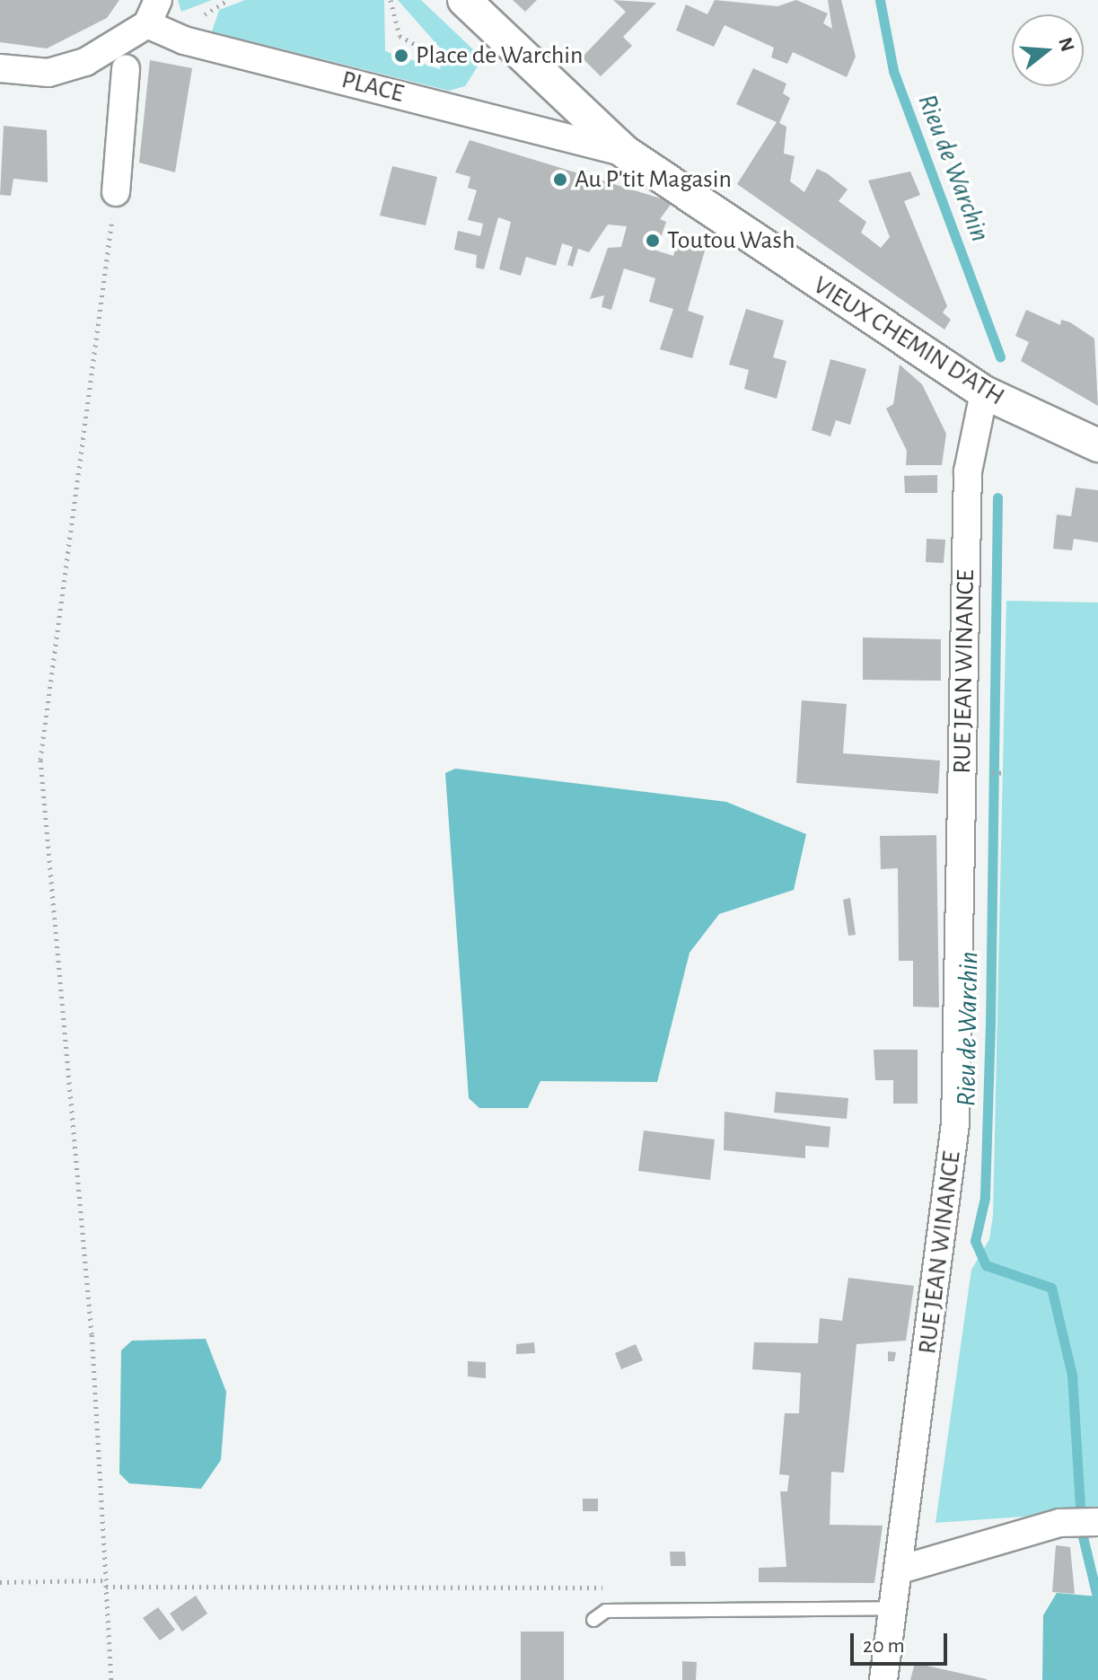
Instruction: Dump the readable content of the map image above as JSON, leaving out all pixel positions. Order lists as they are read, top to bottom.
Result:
{
  "streets": {
    "street": ["PLACE", "VIEUX CHEMIN D'ATH", "RUE JEAN WINANCE"]
  },
  "crossings": [
    ["PLACE", "VIEUX CHEMIN D'ATH"],
    ["VIEUX CHEMIN D'ATH", "RUE JEAN WINANCE"]
  ],
  "water": ["Rieu de Warchin"],
  "places": ["Place de Warchin", "Au P'tit Magasin", "Toutou Wash"],
  "scale_bar": "20 m",
  "north": "right"
}
